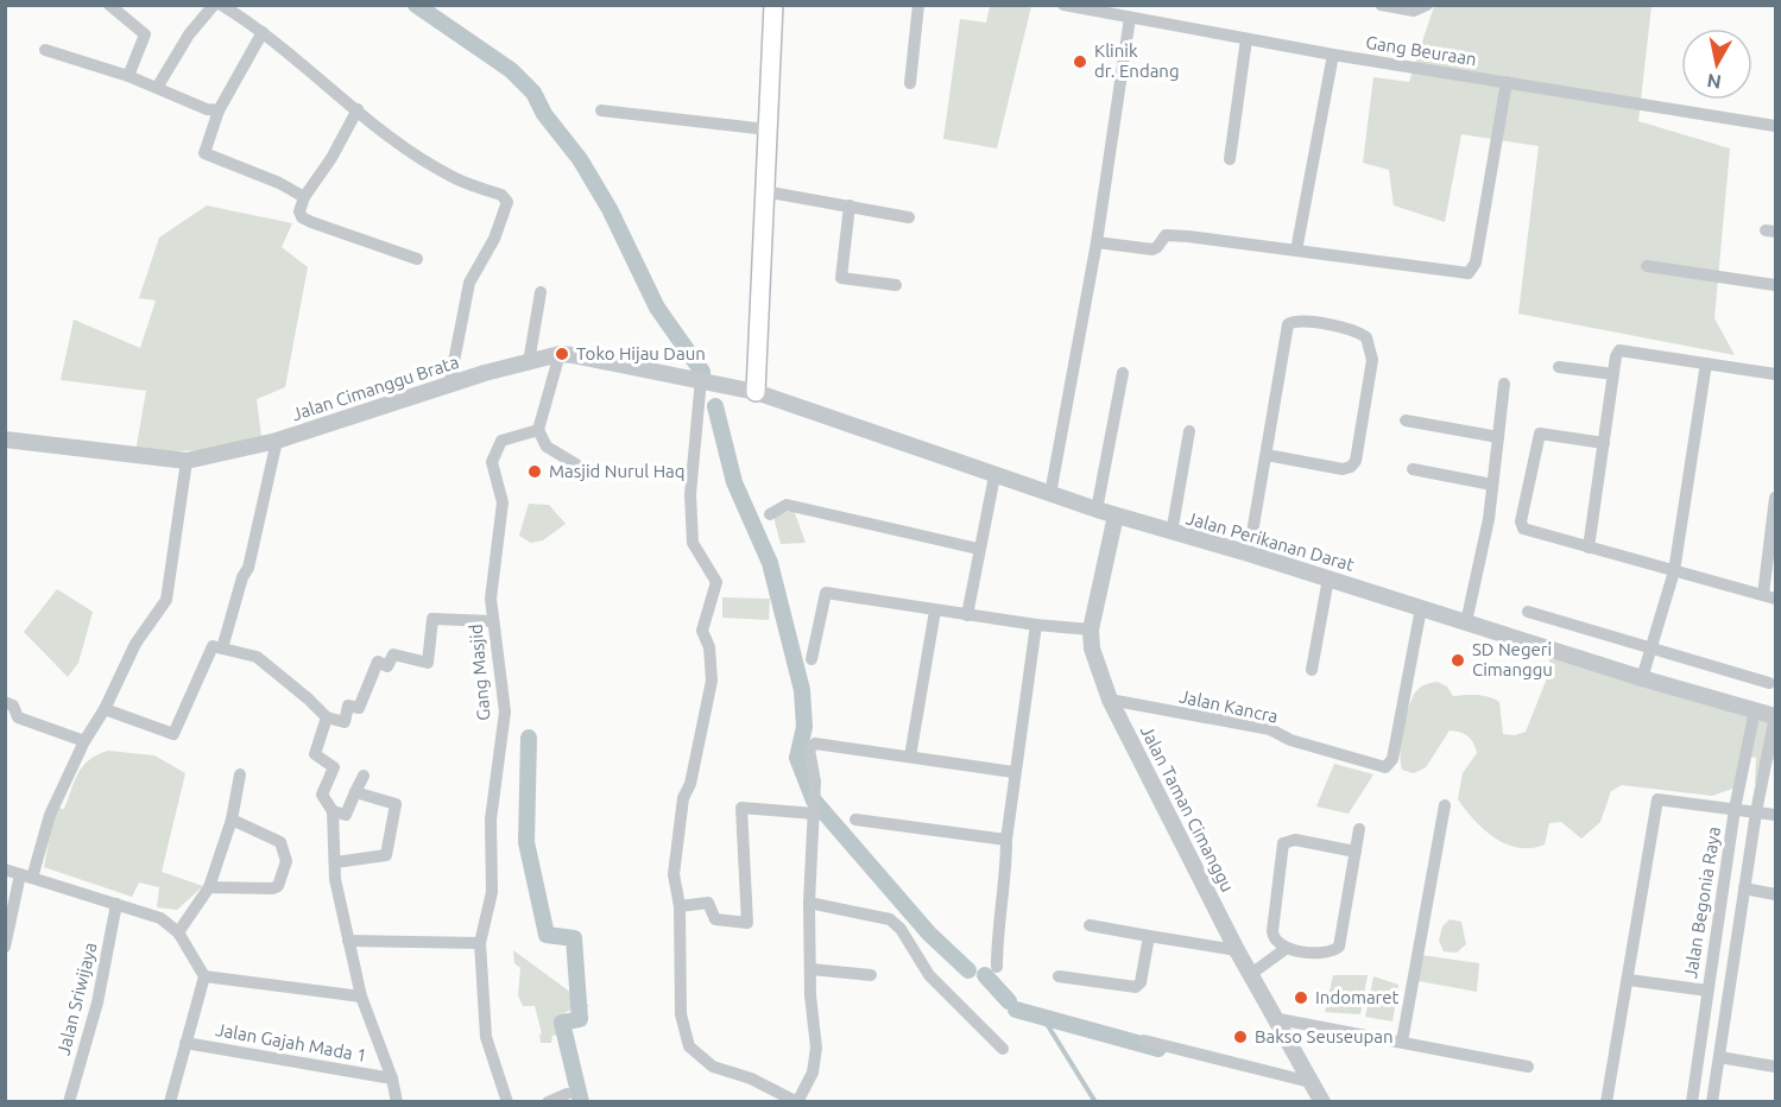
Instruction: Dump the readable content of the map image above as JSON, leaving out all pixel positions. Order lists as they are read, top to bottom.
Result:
{
  "streets": {
    "street": [
      "Gang Beuraan",
      "Jalan Cimanggu Brata",
      "Jalan Perikanan Darat",
      "Gang Masjid",
      "Jalan Kancra",
      "Jalan Taman Cimanggu",
      "Jalan Begonia Raya",
      "Jalan Sriwijaya",
      "Jalan Gajah Mada 1"
    ]
  },
  "crossings": [
    ["Jalan Cimanggu Brata", "Jalan Perikanan Darat"],
    ["Jalan Perikanan Darat", "Jalan Kancra"],
    ["Jalan Perikanan Darat", "Jalan Taman Cimanggu"],
    ["Jalan Perikanan Darat", "Jalan Begonia Raya"],
    ["Jalan Kancra", "Jalan Taman Cimanggu"]
  ],
  "places": [
    "Klinik dr. Endang",
    "Toko Hijau Daun",
    "Masjid Nurul Haq",
    "SD Negeri Cimanggu",
    "Indomaret",
    "Bakso Seuseupan"
  ],
  "north": "bottom"
}
